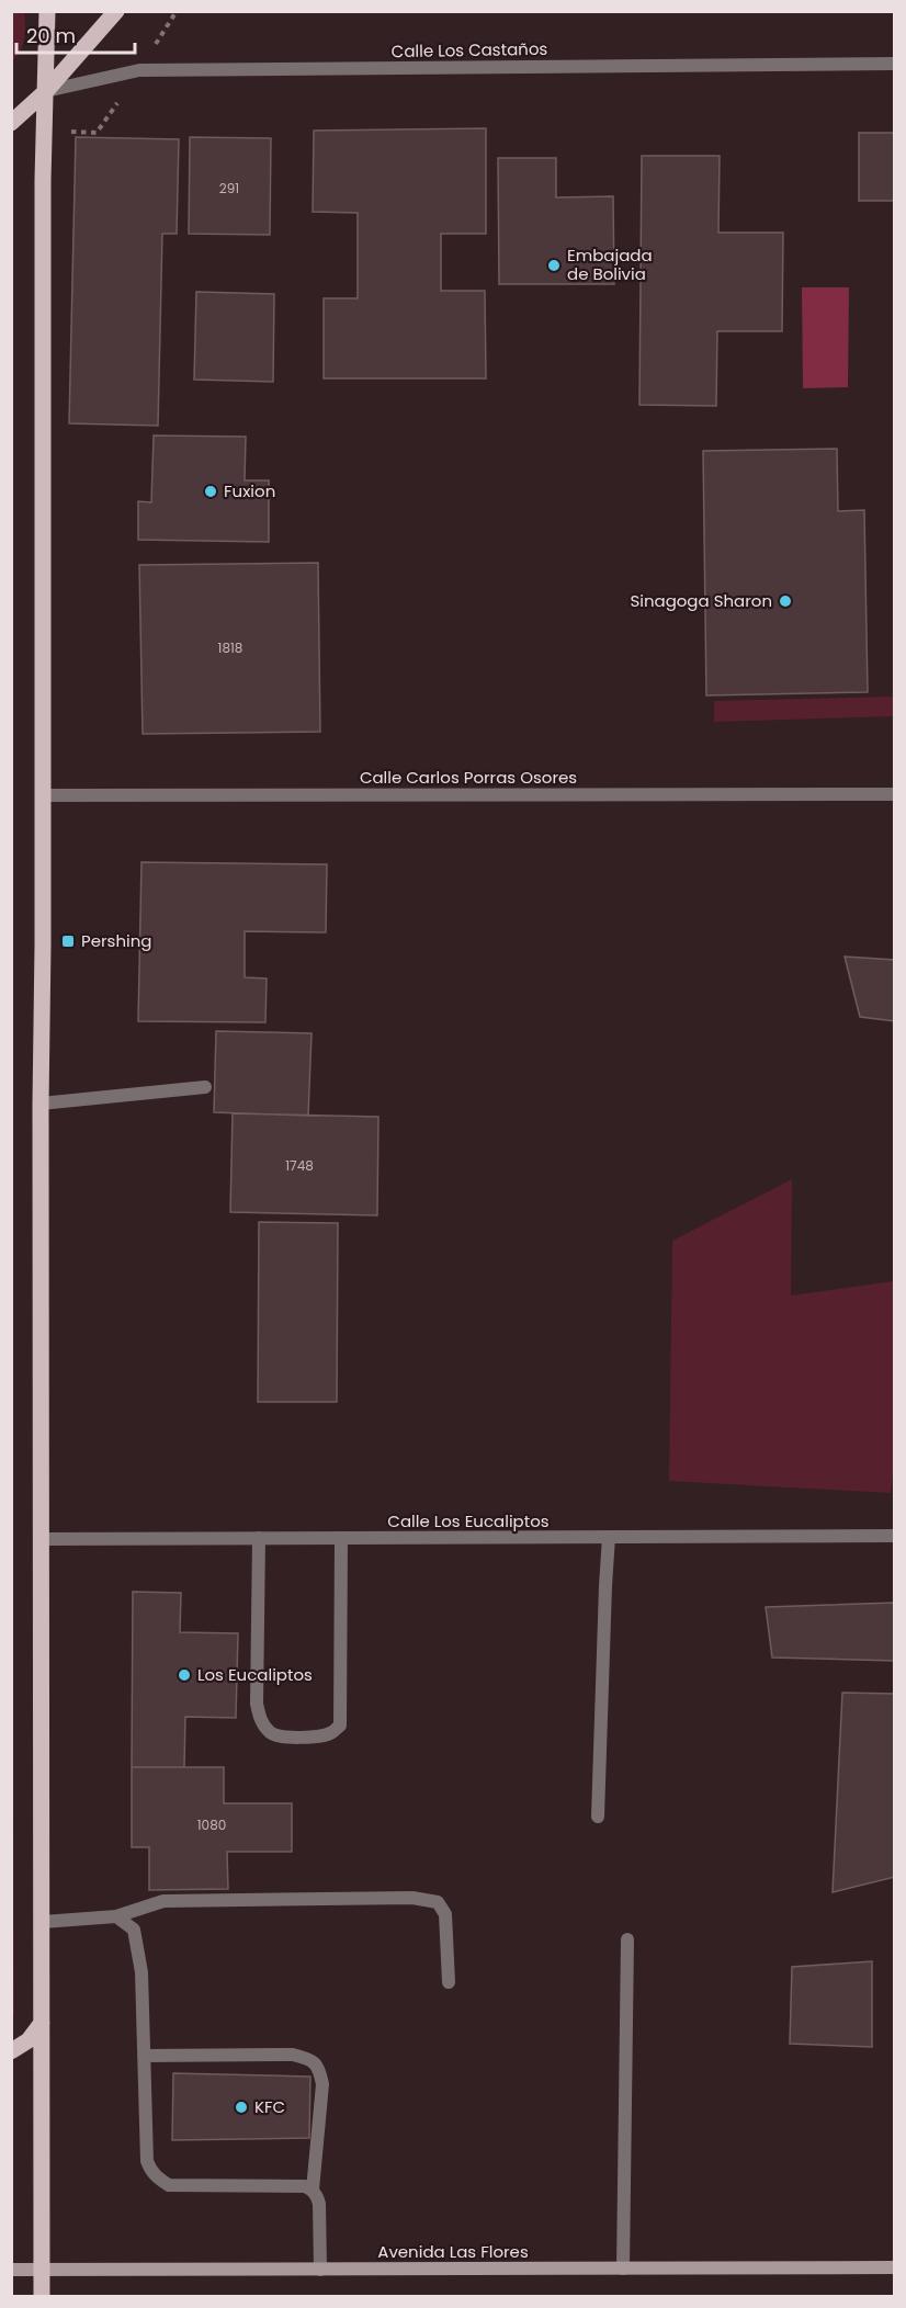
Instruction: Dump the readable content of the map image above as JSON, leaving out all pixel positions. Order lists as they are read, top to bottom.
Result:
{
  "streets": {
    "main road": ["Avenida Las Flores"],
    "street": ["Calle Los Castaños", "Calle Carlos Porras Osores", "Calle Los Eucaliptos"]
  },
  "places": {
    "other": [
      "Embajada de Bolivia",
      "Fuxion",
      "Sinagoga Sharon",
      "Los Eucaliptos",
      "KFC"
    ],
    "transit": ["Pershing"]
  },
  "house_numbers": [
    "291",
    "1818",
    "1748",
    "1080"
  ],
  "scale_bar": "20 m"
}
